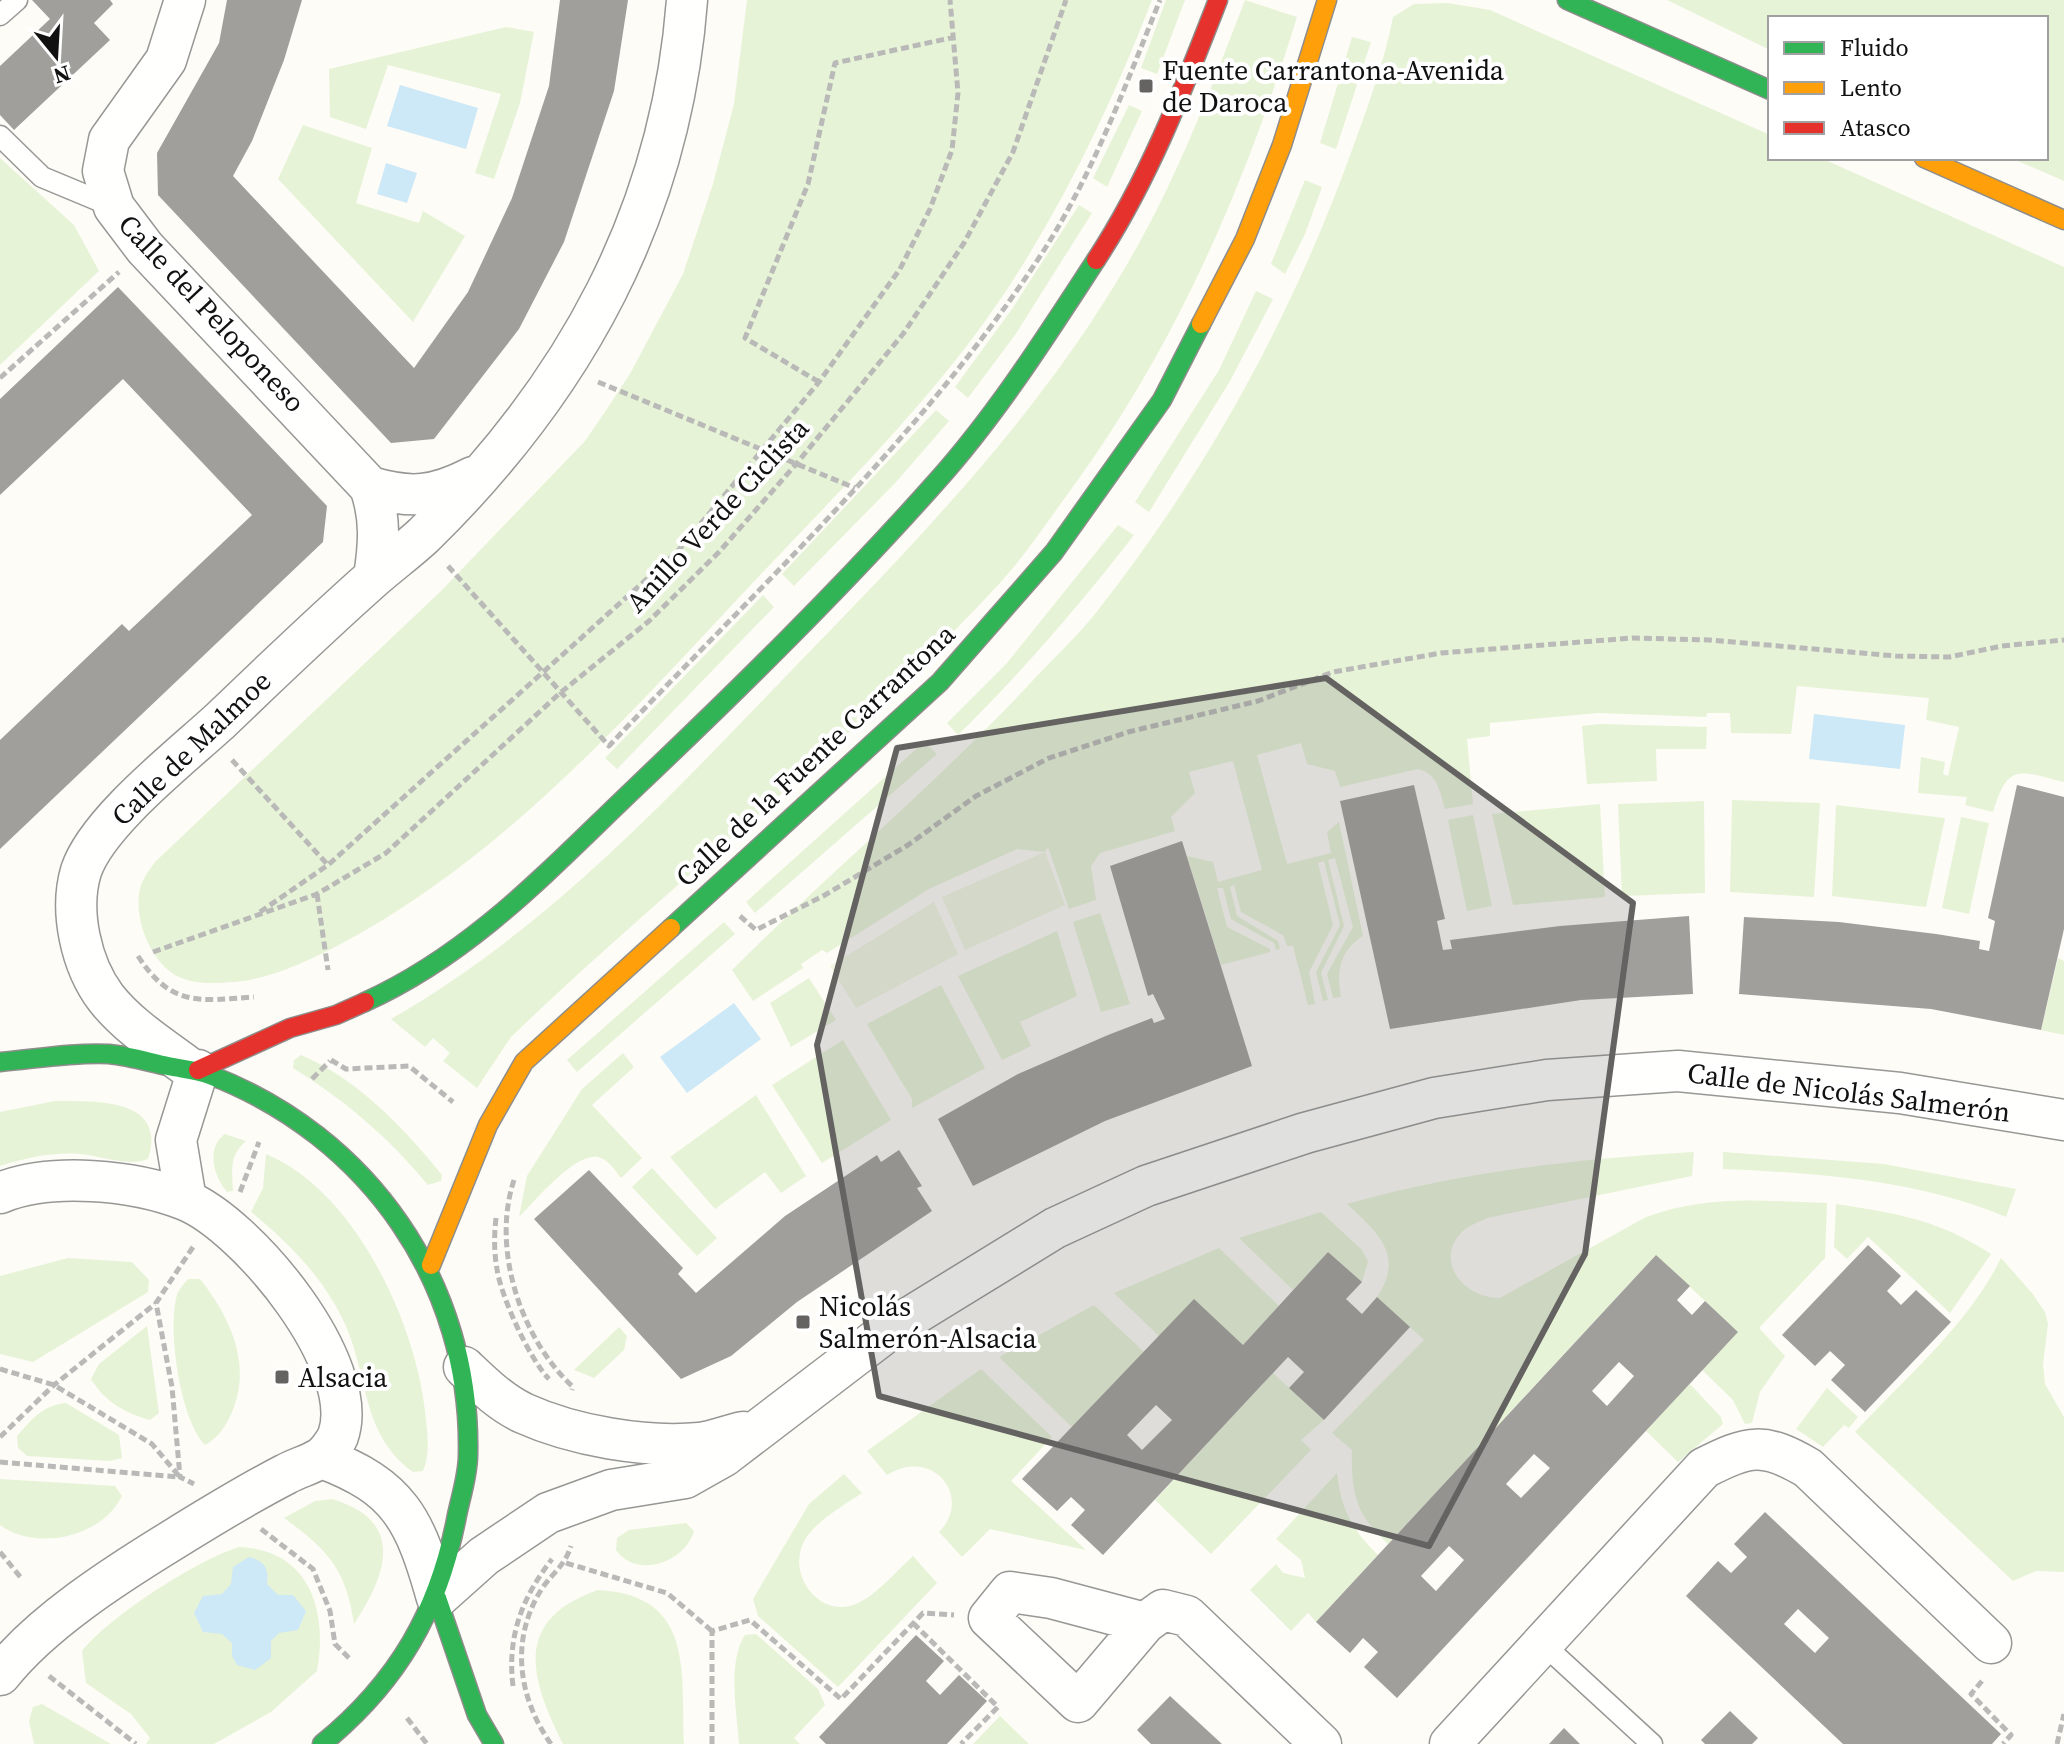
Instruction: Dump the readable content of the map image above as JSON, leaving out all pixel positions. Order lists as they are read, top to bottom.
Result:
{
  "streets": {
    "main road": ["Calle de la Fuente Carrantona"],
    "street": ["Calle del Peloponeso", "Calle de Malmoe", "Calle de Nicolás Salmerón"],
    "path": ["Anillo Verde Ciclista"]
  },
  "crossings": [
    ["Calle del Peloponeso", "Calle de Malmoe"]
  ],
  "places": {
    "transit": ["Fuente Carrantona-Avenida de Daroca", "Nicolás Salmerón-Alsacia", "Alsacia"]
  },
  "legend": ["Fluido", "Lento", "Atasco"],
  "north": "bottom"
}
